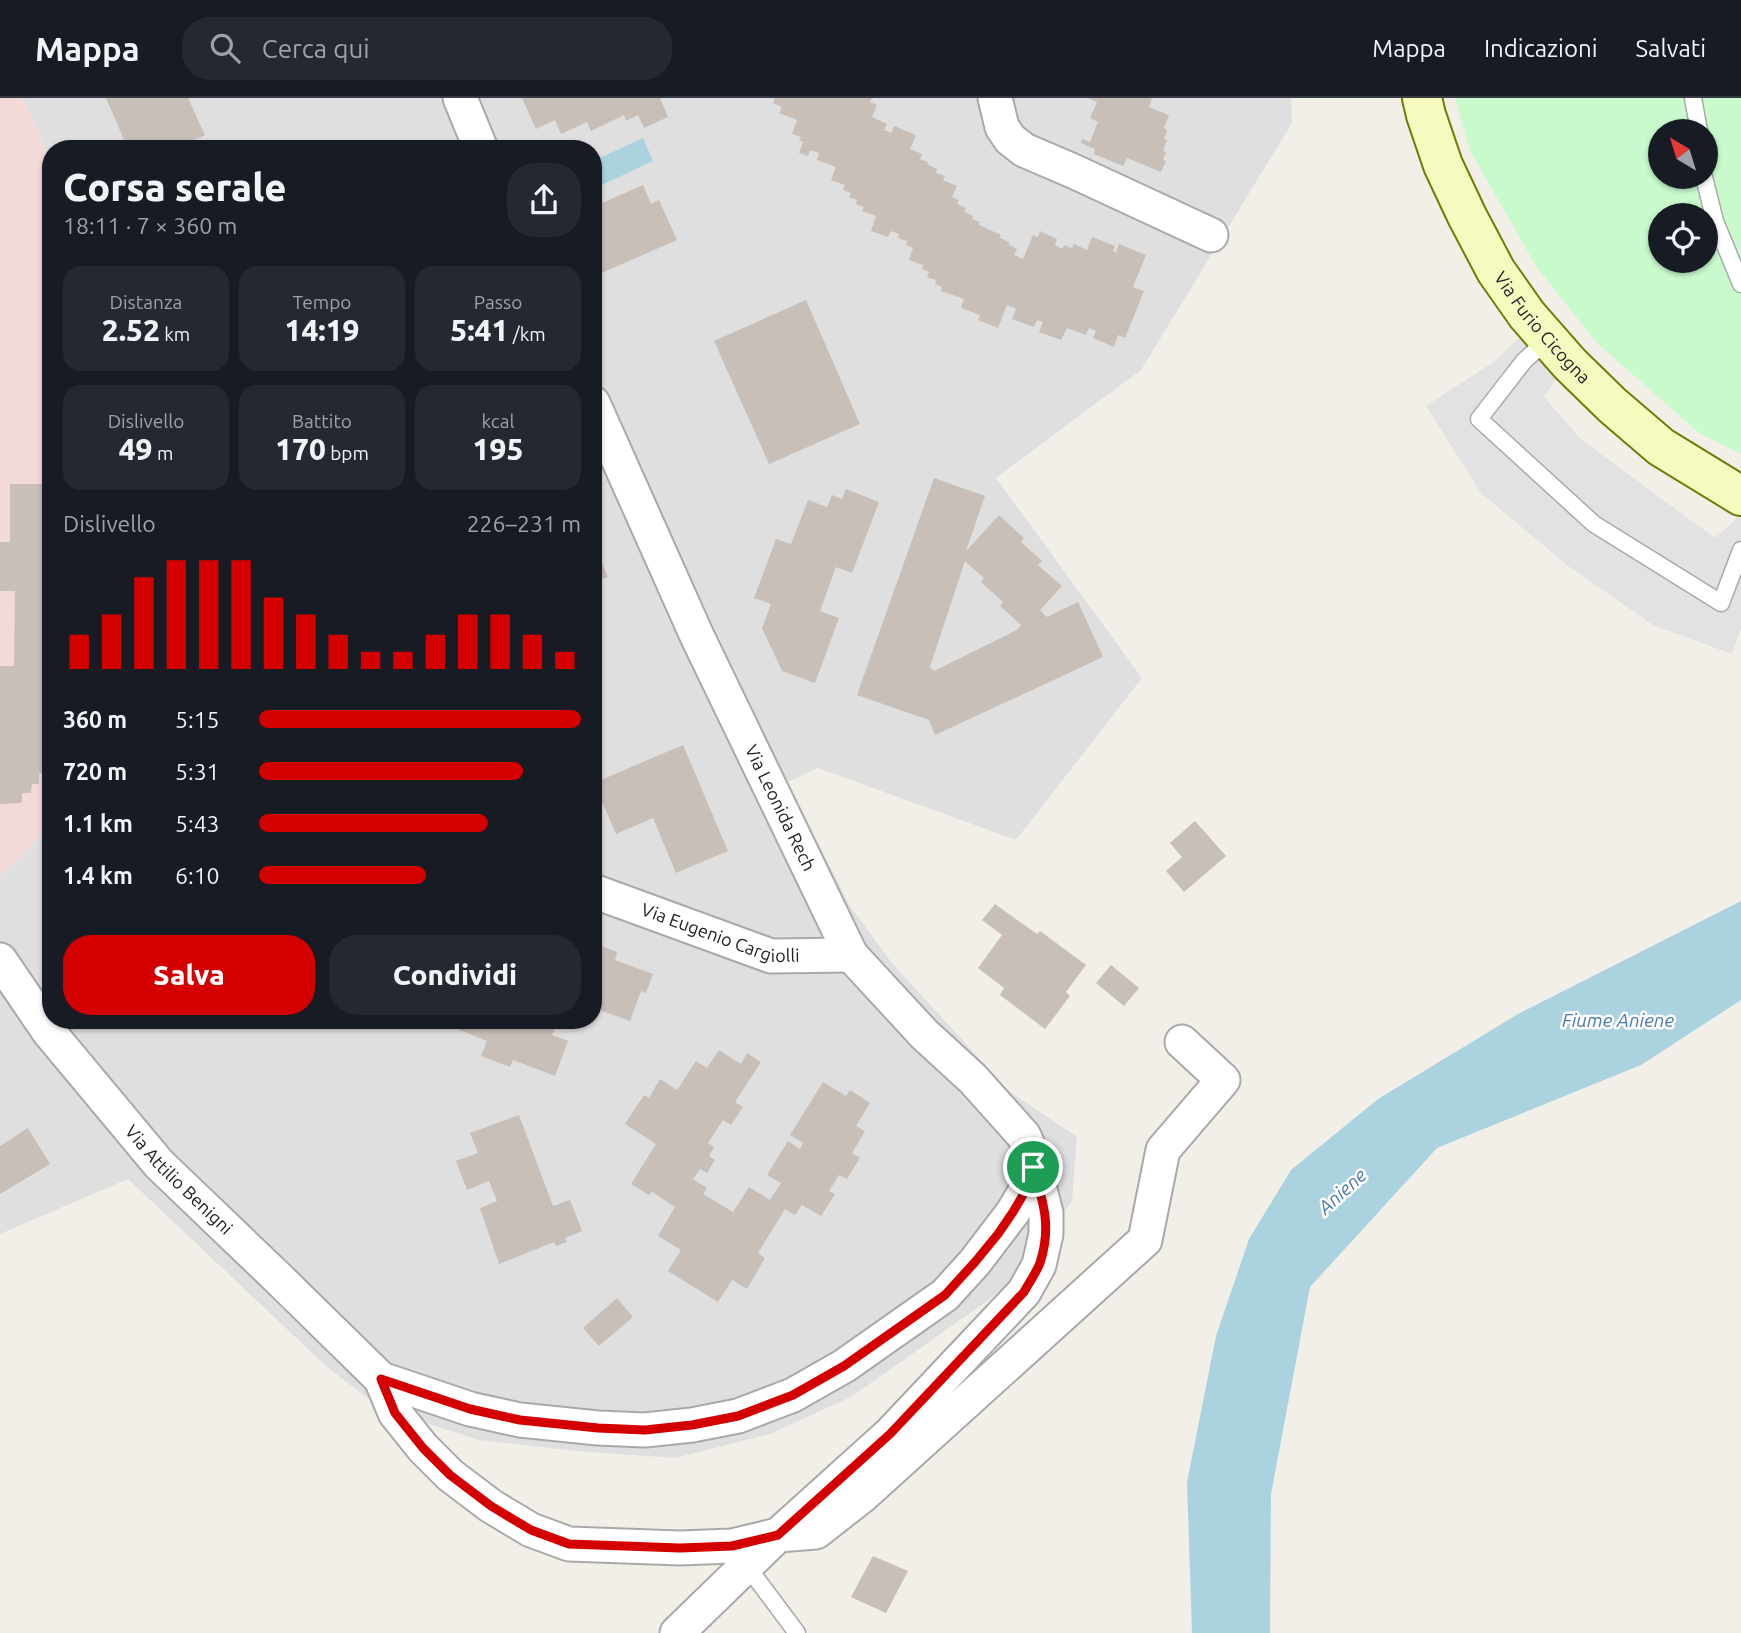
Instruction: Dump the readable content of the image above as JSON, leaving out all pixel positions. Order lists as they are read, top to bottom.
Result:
{
  "streets": {
    "street": [
      "Via Furio Cicogna",
      "Via Leonida Rech",
      "Via Eugenio Cargiolli",
      "Via Attilio Benigni"
    ]
  },
  "crossings": [
    ["Via Leonida Rech", "Via Eugenio Cargiolli"],
    ["Via Leonida Rech", "Via Attilio Benigni"]
  ],
  "water": ["Fiume Aniene", "Aniene"],
  "north": "top left",
  "page": {
    "header": "Mappa",
    "search": "Cerca qui",
    "nav": ["Mappa", "Indicazioni", "Salvati"],
    "heading": ["Corsa serale", "18:11 · 7 × 360 m"],
    "stats": [
      ["Distanza", "2.52 km"],
      ["Tempo", "14:19"],
      ["Passo", "5:41 /km"],
      ["Dislivello", "49 m"],
      ["Battito", "170 bpm"],
      ["kcal", "195"]
    ],
    "chart": ["Dislivello", "226–231 m"],
    "list": [
      {
        "name": "360 m",
        "note": "5:15"
      },
      {
        "name": "720 m",
        "note": "5:31"
      },
      {
        "name": "1.1 km",
        "note": "5:43"
      },
      {
        "name": "1.4 km",
        "note": "6:10"
      }
    ],
    "buttons": ["Salva", "Condividi"]
  }
}
